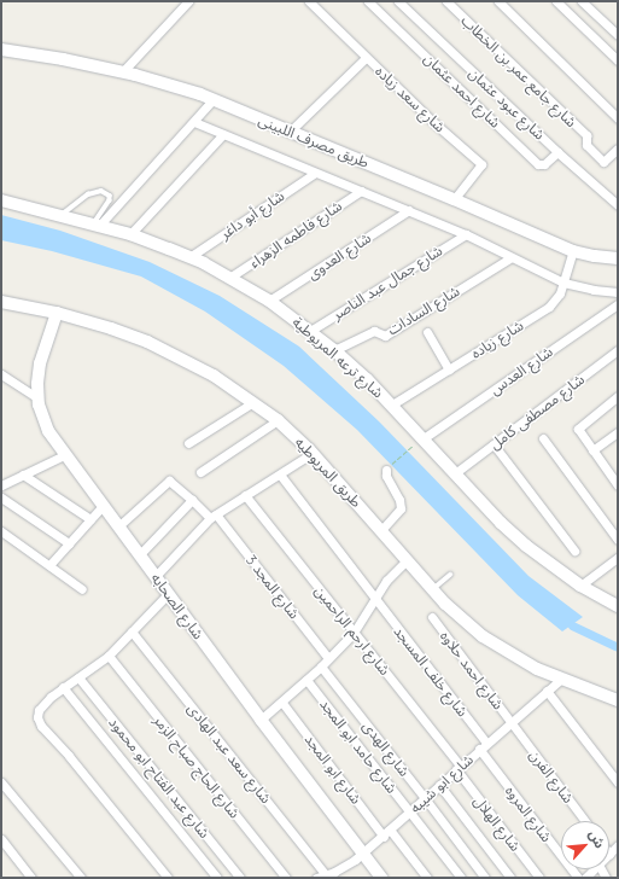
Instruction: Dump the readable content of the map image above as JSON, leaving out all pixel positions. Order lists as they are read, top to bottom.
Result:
{
  "streets": {
    "street": [
      "شارع جامع عمر بن الخطاب",
      "شارع احمد عثمان",
      "شارع سعد زياده",
      "شارع عبود عثمان",
      "طريق مصرف اللبينى",
      "شارع أبو داغر",
      "شارع فاطمه الزهراء",
      "شارع العدوى",
      "شارع جمال عبد الناصر",
      "شارع السادات",
      "شارع زياده",
      "شارع ترعه المريوطية",
      "شارع العدس",
      "شارع مصطفى كامل",
      "طريق المريوطيه",
      "شارع المجد 3",
      "شارع الصحابه",
      "شارع ارحم الراحمين",
      "شارع احمد حلاوه",
      "شارع خلف المسجد",
      "شارع حامد ابو المجد",
      "شارع الهدى",
      "شارع سعد عبد الهادى",
      "شارع الحاج صباح الزمر",
      "شارع ابو المجد",
      "شارع الفرن",
      "شارع عبد الفتاح ابو محمود",
      "شارع ابو شيبه",
      "شارع المروه",
      "شارع الهلال"
    ]
  },
  "crossings": [
    ["شارع احمد عثمان", "شارع عبود عثمان"],
    ["شارع سعد زياده", "طريق مصرف اللبينى"],
    ["طريق مصرف اللبينى", "شارع أبو داغر"],
    ["طريق مصرف اللبينى", "شارع فاطمه الزهراء"],
    ["طريق مصرف اللبينى", "شارع العدوى"],
    ["طريق مصرف اللبينى", "شارع جمال عبد الناصر"],
    ["طريق مصرف اللبينى", "شارع السادات"],
    ["طريق مصرف اللبينى", "شارع زياده"],
    ["شارع أبو داغر", "شارع ترعه المريوطية"],
    ["شارع فاطمه الزهراء", "شارع ترعه المريوطية"],
    ["شارع العدوى", "شارع ترعه المريوطية"],
    ["شارع جمال عبد الناصر", "شارع ترعه المريوطية"],
    ["شارع السادات", "شارع ترعه المريوطية"],
    ["شارع زياده", "شارع ترعه المريوطية"],
    ["شارع ترعه المريوطية", "شارع العدس"],
    ["شارع ترعه المريوطية", "شارع مصطفى كامل"],
    ["طريق المريوطيه", "شارع الصحابه"],
    ["طريق المريوطيه", "شارع ابو شيبه"],
    ["شارع المجد 3", "شارع الصحابه"],
    ["شارع الصحابه", "شارع ابو شيبه"],
    ["شارع ارحم الراحمين", "شارع ابو شيبه"],
    ["شارع ارحم الراحمين", "شارع الهلال"],
    ["شارع احمد حلاوه", "شارع الفرن"],
    ["شارع احمد حلاوه", "شارع ابو شيبه"],
    ["شارع خلف المسجد", "شارع ابو شيبه"],
    ["شارع خلف المسجد", "شارع المروه"],
    ["شارع حامد ابو المجد", "شارع ابو شيبه"],
    ["شارع الهدى", "شارع ابو شيبه"],
    ["شارع سعد عبد الهادى", "شارع ابو شيبه"],
    ["شارع ابو المجد", "شارع ابو شيبه"],
    ["شارع الفرن", "شارع ابو شيبه"],
    ["شارع ابو شيبه", "شارع المروه"],
    ["شارع ابو شيبه", "شارع الهلال"]
  ],
  "north": "top right"
}
